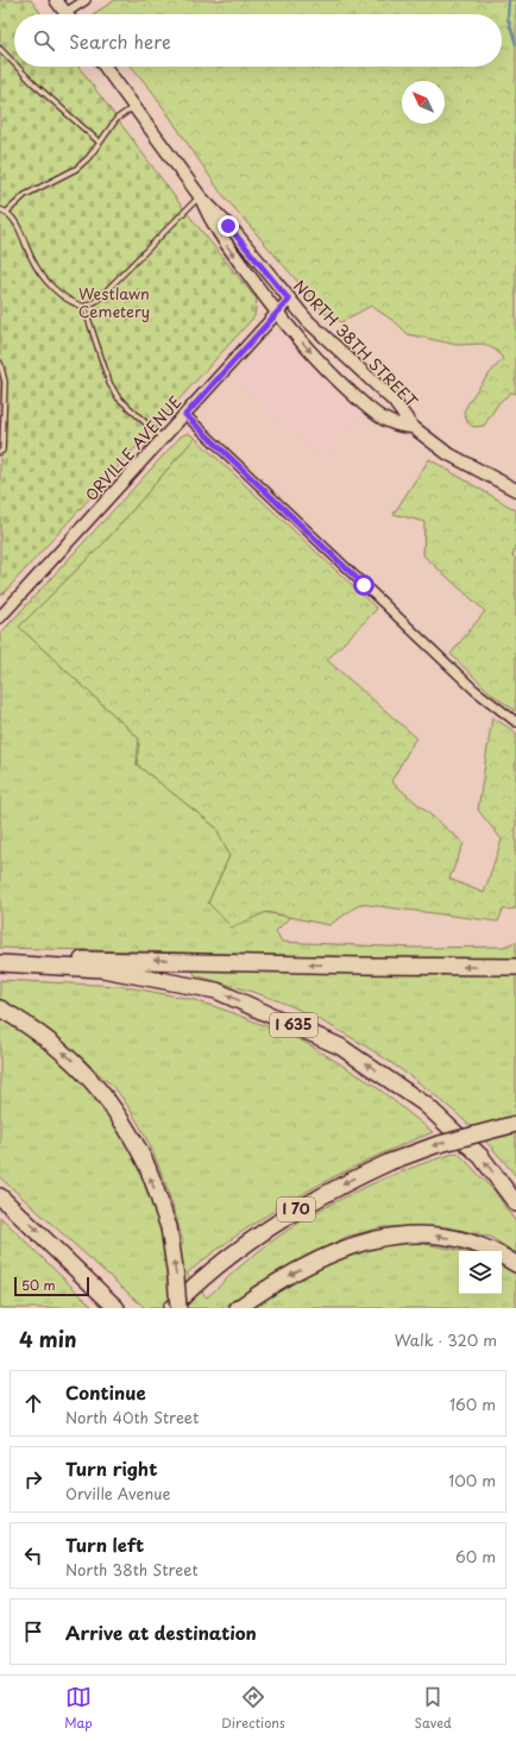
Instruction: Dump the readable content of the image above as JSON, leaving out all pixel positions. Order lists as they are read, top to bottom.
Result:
{
  "streets": {
    "highway": ["I 635", "I 70"],
    "main road": ["NORTH 38TH STREET"],
    "street": ["ORVILLE AVENUE"]
  },
  "crossings": [
    ["NORTH 38TH STREET", "ORVILLE AVENUE"]
  ],
  "parks": ["Westlawn Cemetery"],
  "scale_bar": "50 m",
  "north": "top left",
  "page": {
    "search": "Search here",
    "scale": "50 m",
    "heading": ["4 min", "Walk · 320 m"],
    "list": [
      ["Continue", "North 40th Street", "160 m"],
      ["Turn right", "Orville Avenue", "100 m"],
      ["Turn left", "North 38th Street", "60 m"],
      "Arrive at destination"
    ],
    "nav": ["Map", "Directions", "Saved"]
  }
}
